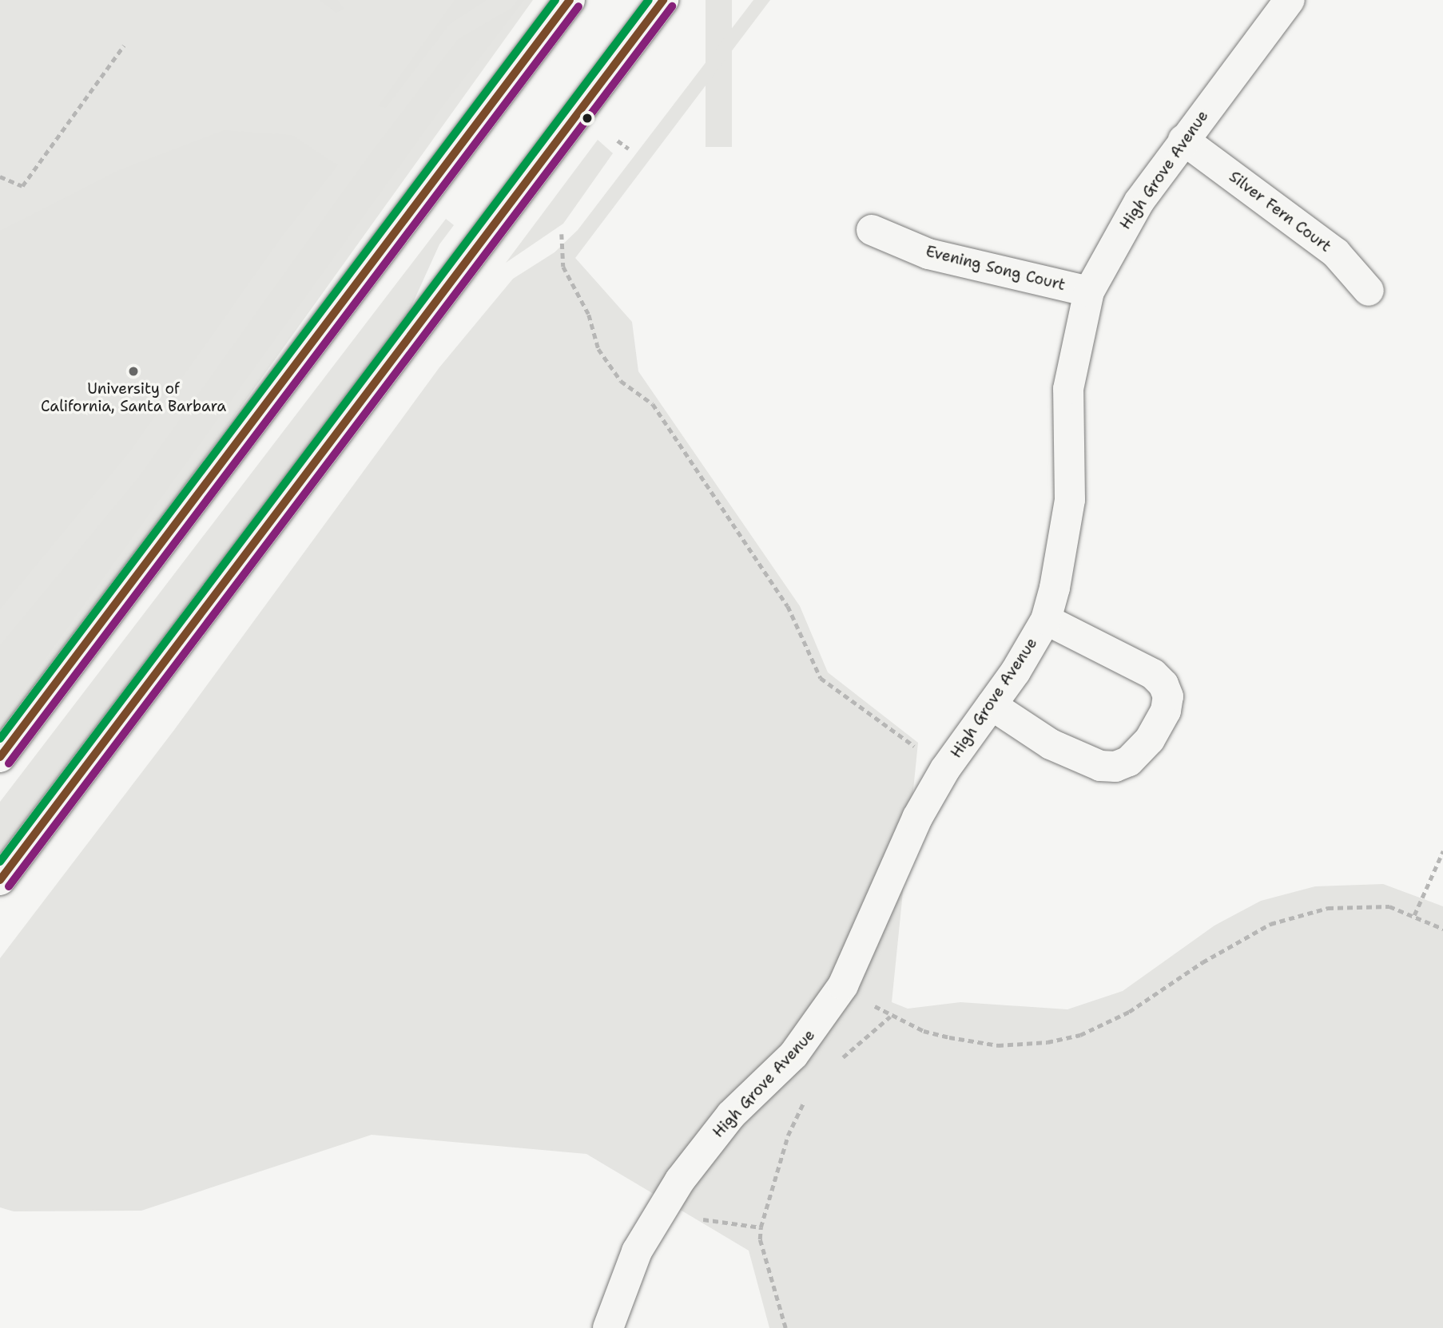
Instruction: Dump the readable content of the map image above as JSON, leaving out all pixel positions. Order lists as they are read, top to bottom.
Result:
{
  "streets": {
    "street": ["High Grove Avenue", "Silver Fern Court", "Evening Song Court"]
  },
  "crossings": [
    ["High Grove Avenue", "Silver Fern Court"],
    ["High Grove Avenue", "Evening Song Court"]
  ],
  "places": ["University of California, Santa Barbara"]
}
